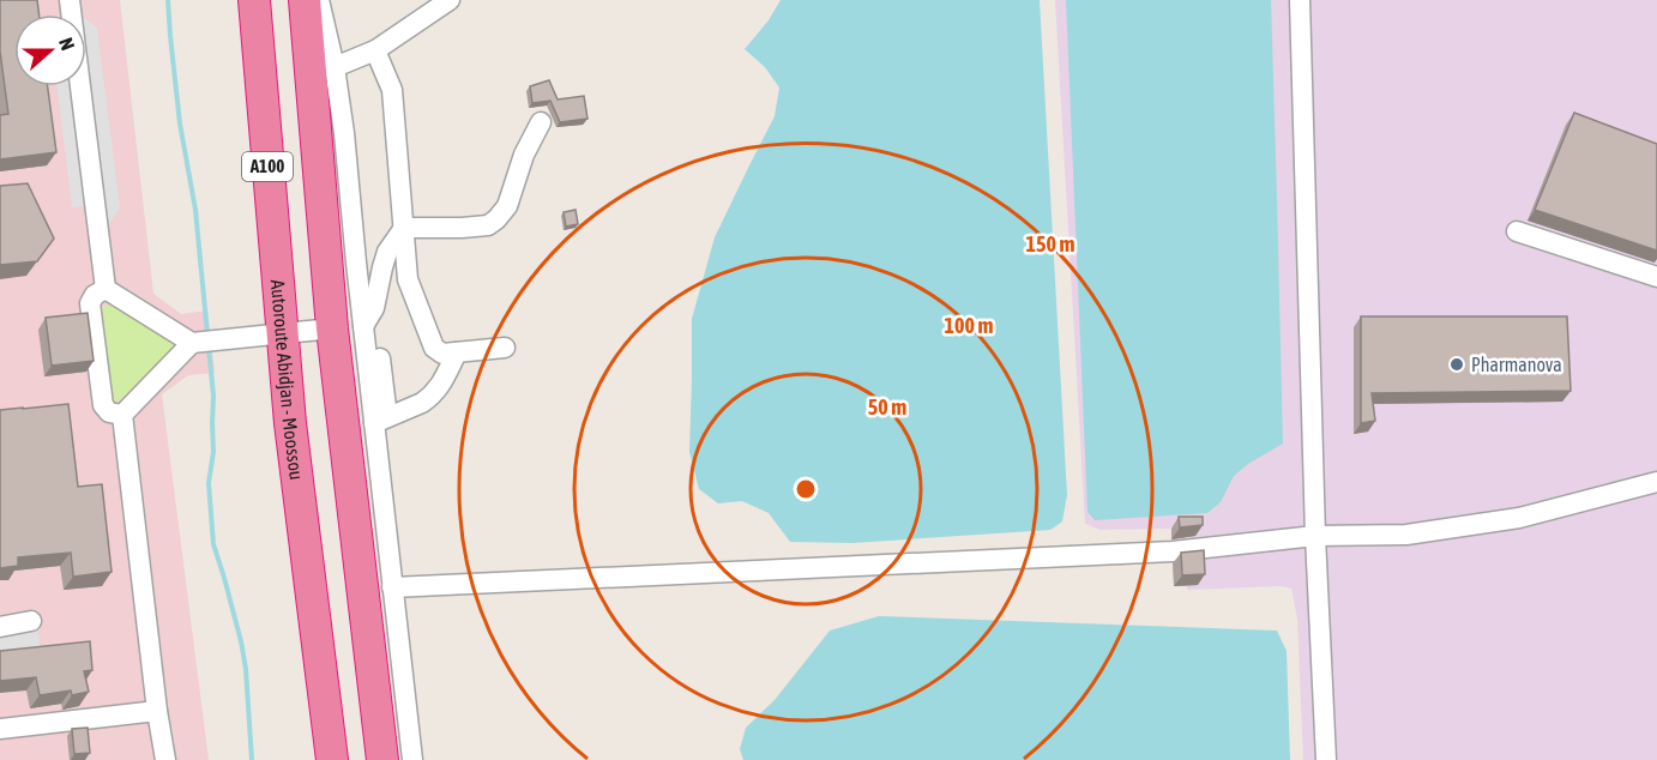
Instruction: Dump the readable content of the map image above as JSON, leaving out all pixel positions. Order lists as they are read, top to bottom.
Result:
{
  "streets": {
    "highway": ["A100", "Autoroute Abidjan - Moossou"]
  },
  "places": ["Pharmanova"],
  "north": "right",
  "rings": ["150 m", "100 m", "50 m"]
}
